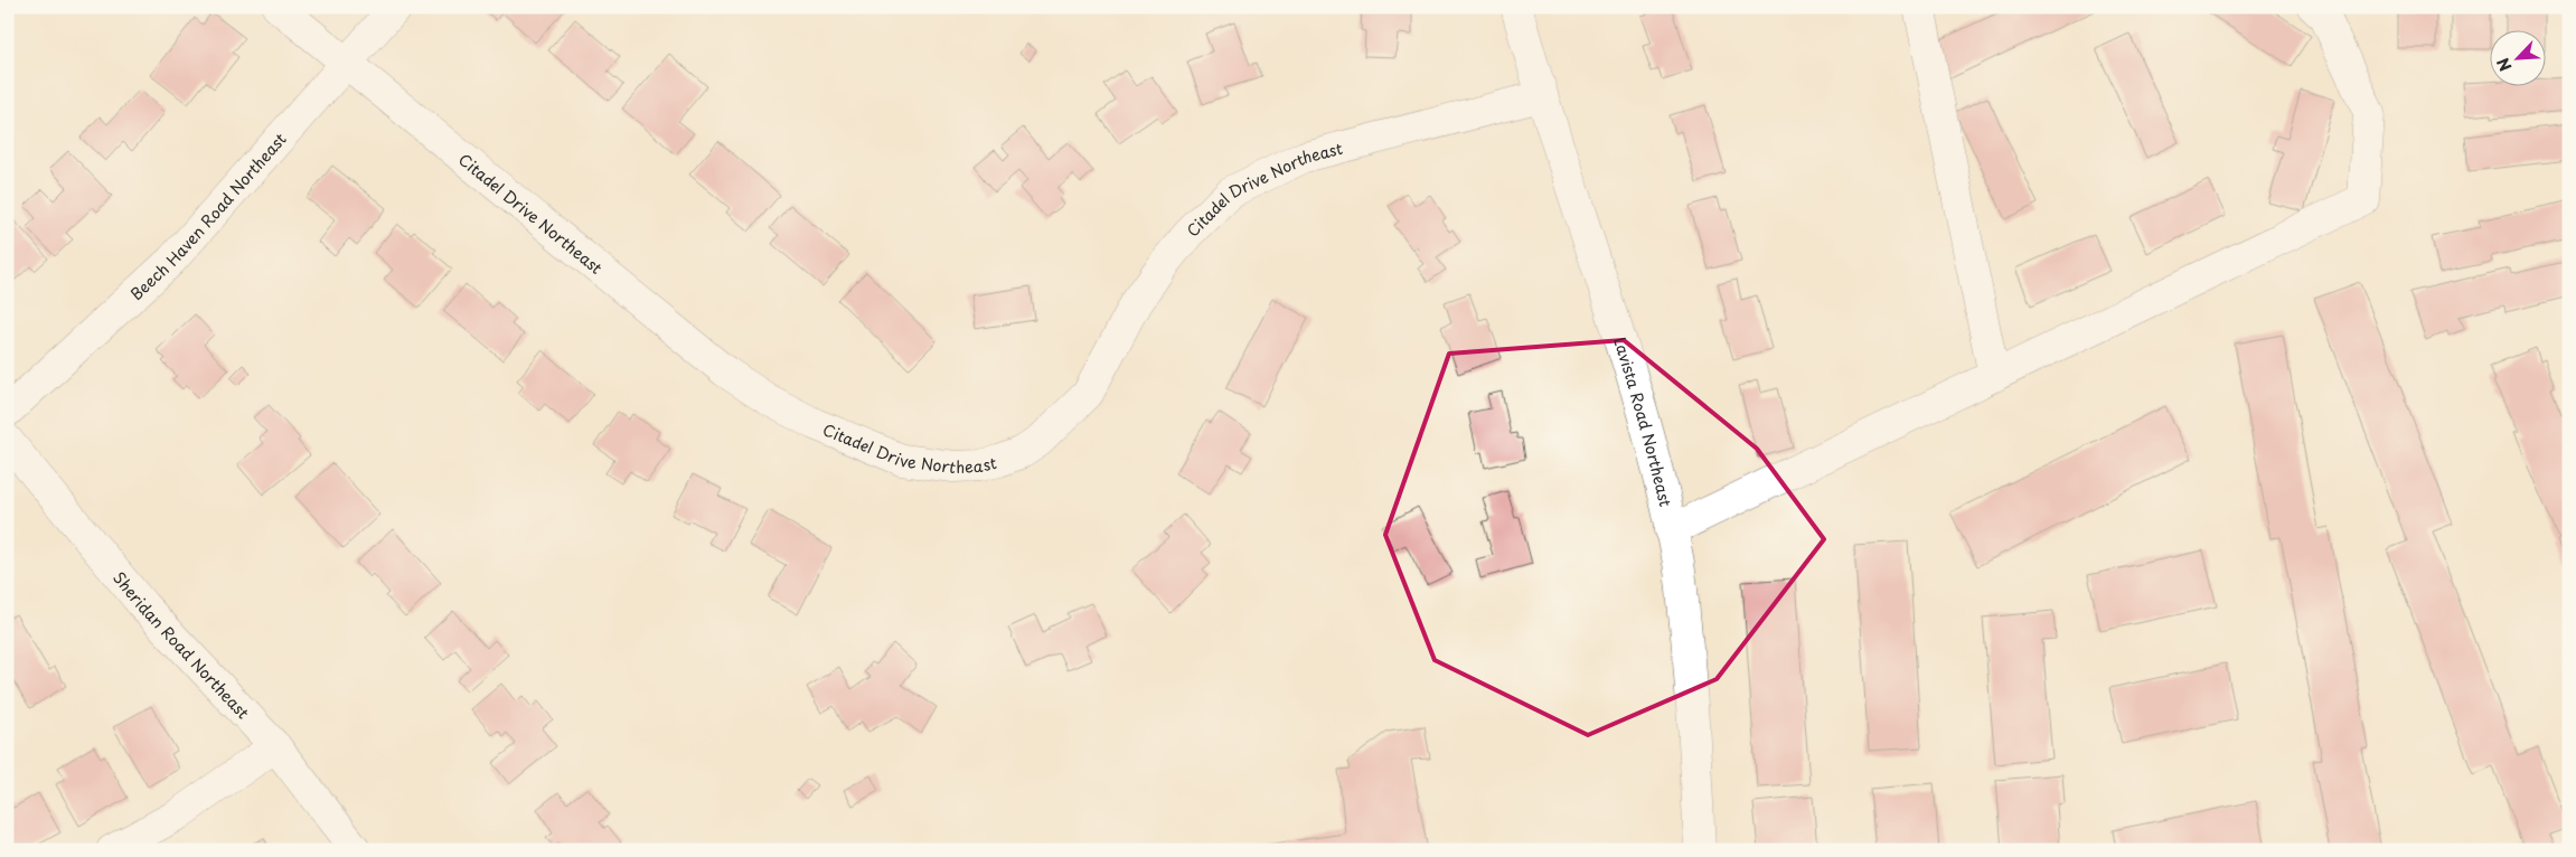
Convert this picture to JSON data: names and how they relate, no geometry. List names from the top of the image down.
{
  "streets": {
    "street": [
      "Citadel Drive Northeast",
      "Beech Haven Road Northeast",
      "Lavista Road Northeast",
      "Sheridan Road Northeast"
    ]
  },
  "crossings": [
    ["Citadel Drive Northeast", "Beech Haven Road Northeast"],
    ["Citadel Drive Northeast", "Lavista Road Northeast"]
  ],
  "north": "bottom left"
}
